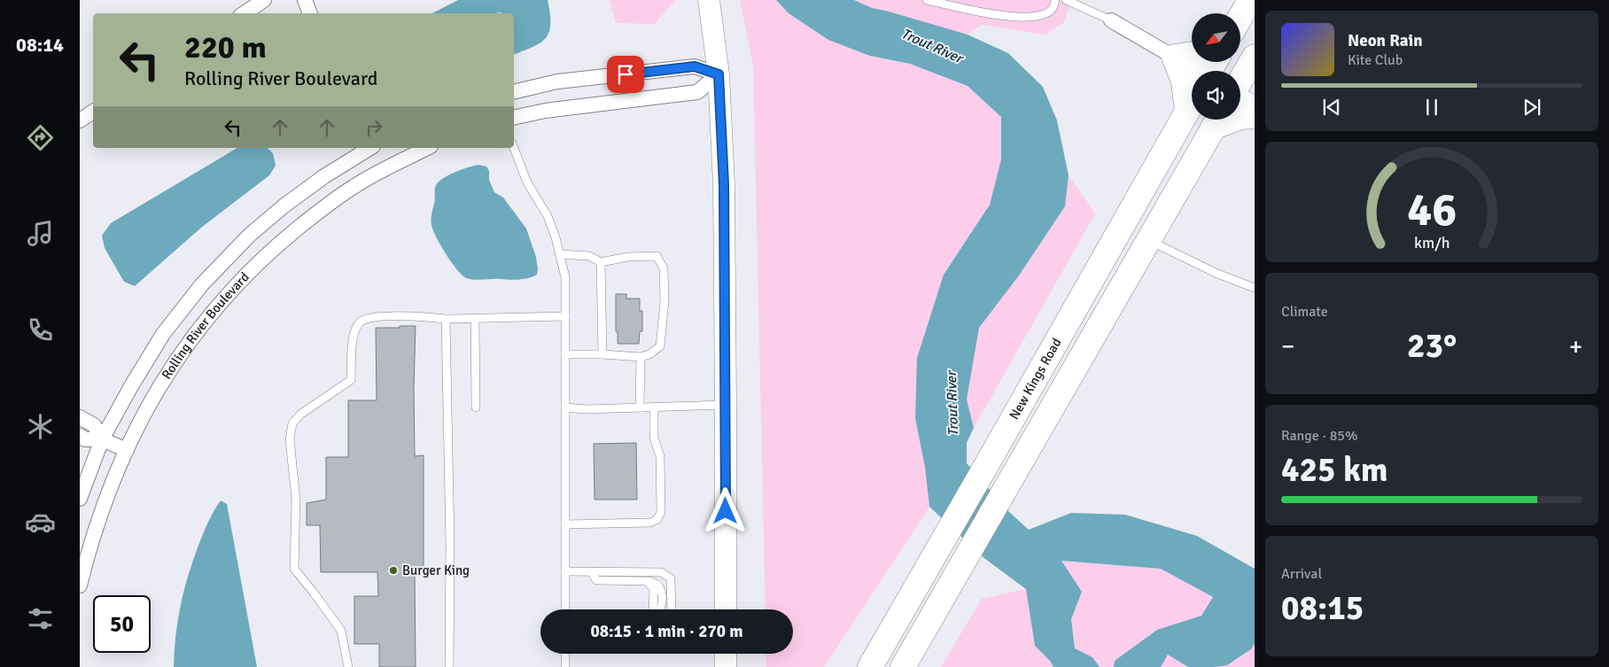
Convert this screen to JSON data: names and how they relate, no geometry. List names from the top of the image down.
{
  "streets": {
    "highway": ["New Kings Road"],
    "street": ["Rolling River Boulevard"]
  },
  "water": ["Trout River"],
  "places": ["Burger King"],
  "north": "bottom left",
  "page": {
    "tabs": "08:14",
    "turn": ["220 m", "Rolling River Boulevard"],
    "song": ["Neon Rain", "Kite Club"],
    "tile": [
      "Climate",
      ["Range · 85%", "425 km"],
      ["Arrival", "08:15"]
    ],
    "heat": ["−", "23°", "+"],
    "limit": "50",
    "trip": "08:15 · 1 min · 270 m",
    "gauge": ["46", "km/h"]
  }
}
